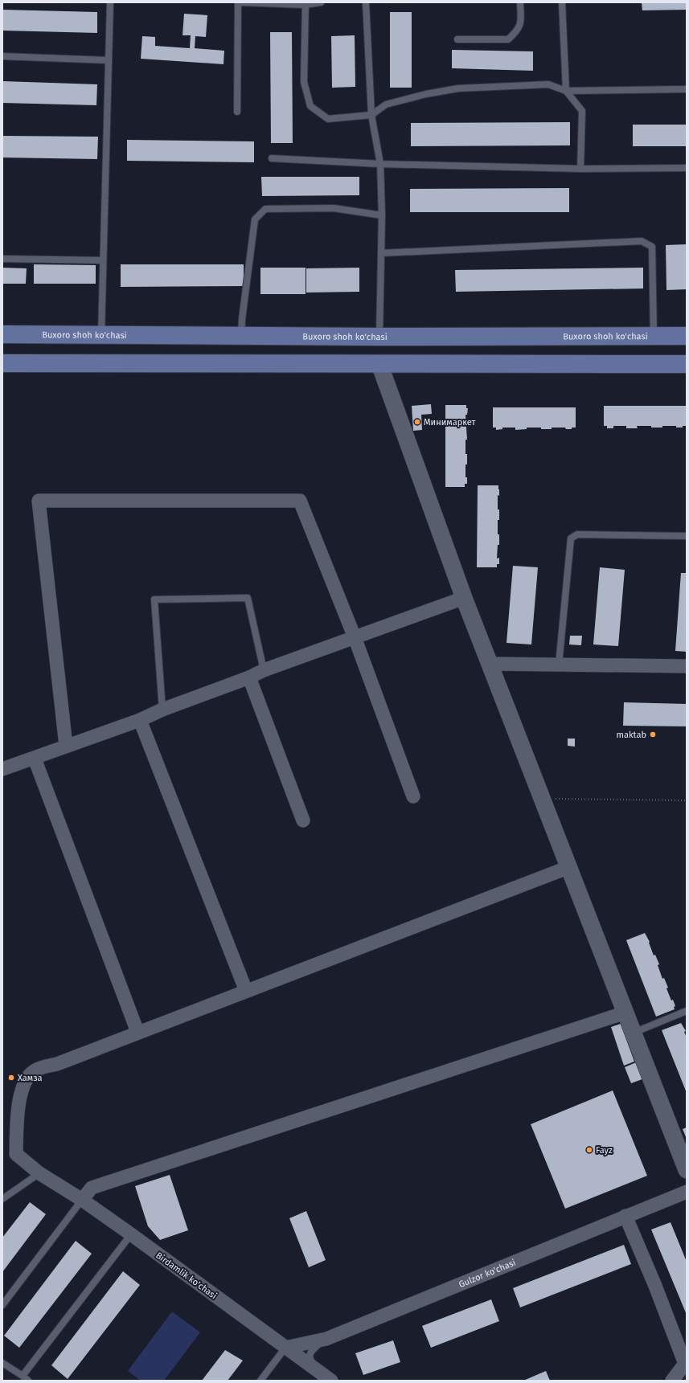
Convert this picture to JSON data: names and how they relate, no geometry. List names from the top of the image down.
{
  "streets": {
    "main road": ["Buxoro shoh ko'chasi"],
    "street": ["Gulzor ko'chasi", "Birdamlik ko'chasi"]
  },
  "crossings": [
    ["Gulzor ko'chasi", "Birdamlik ko'chasi"]
  ],
  "places": [
    "Минимаркет",
    "maktab",
    "Хамза",
    "Fayz"
  ]
}
